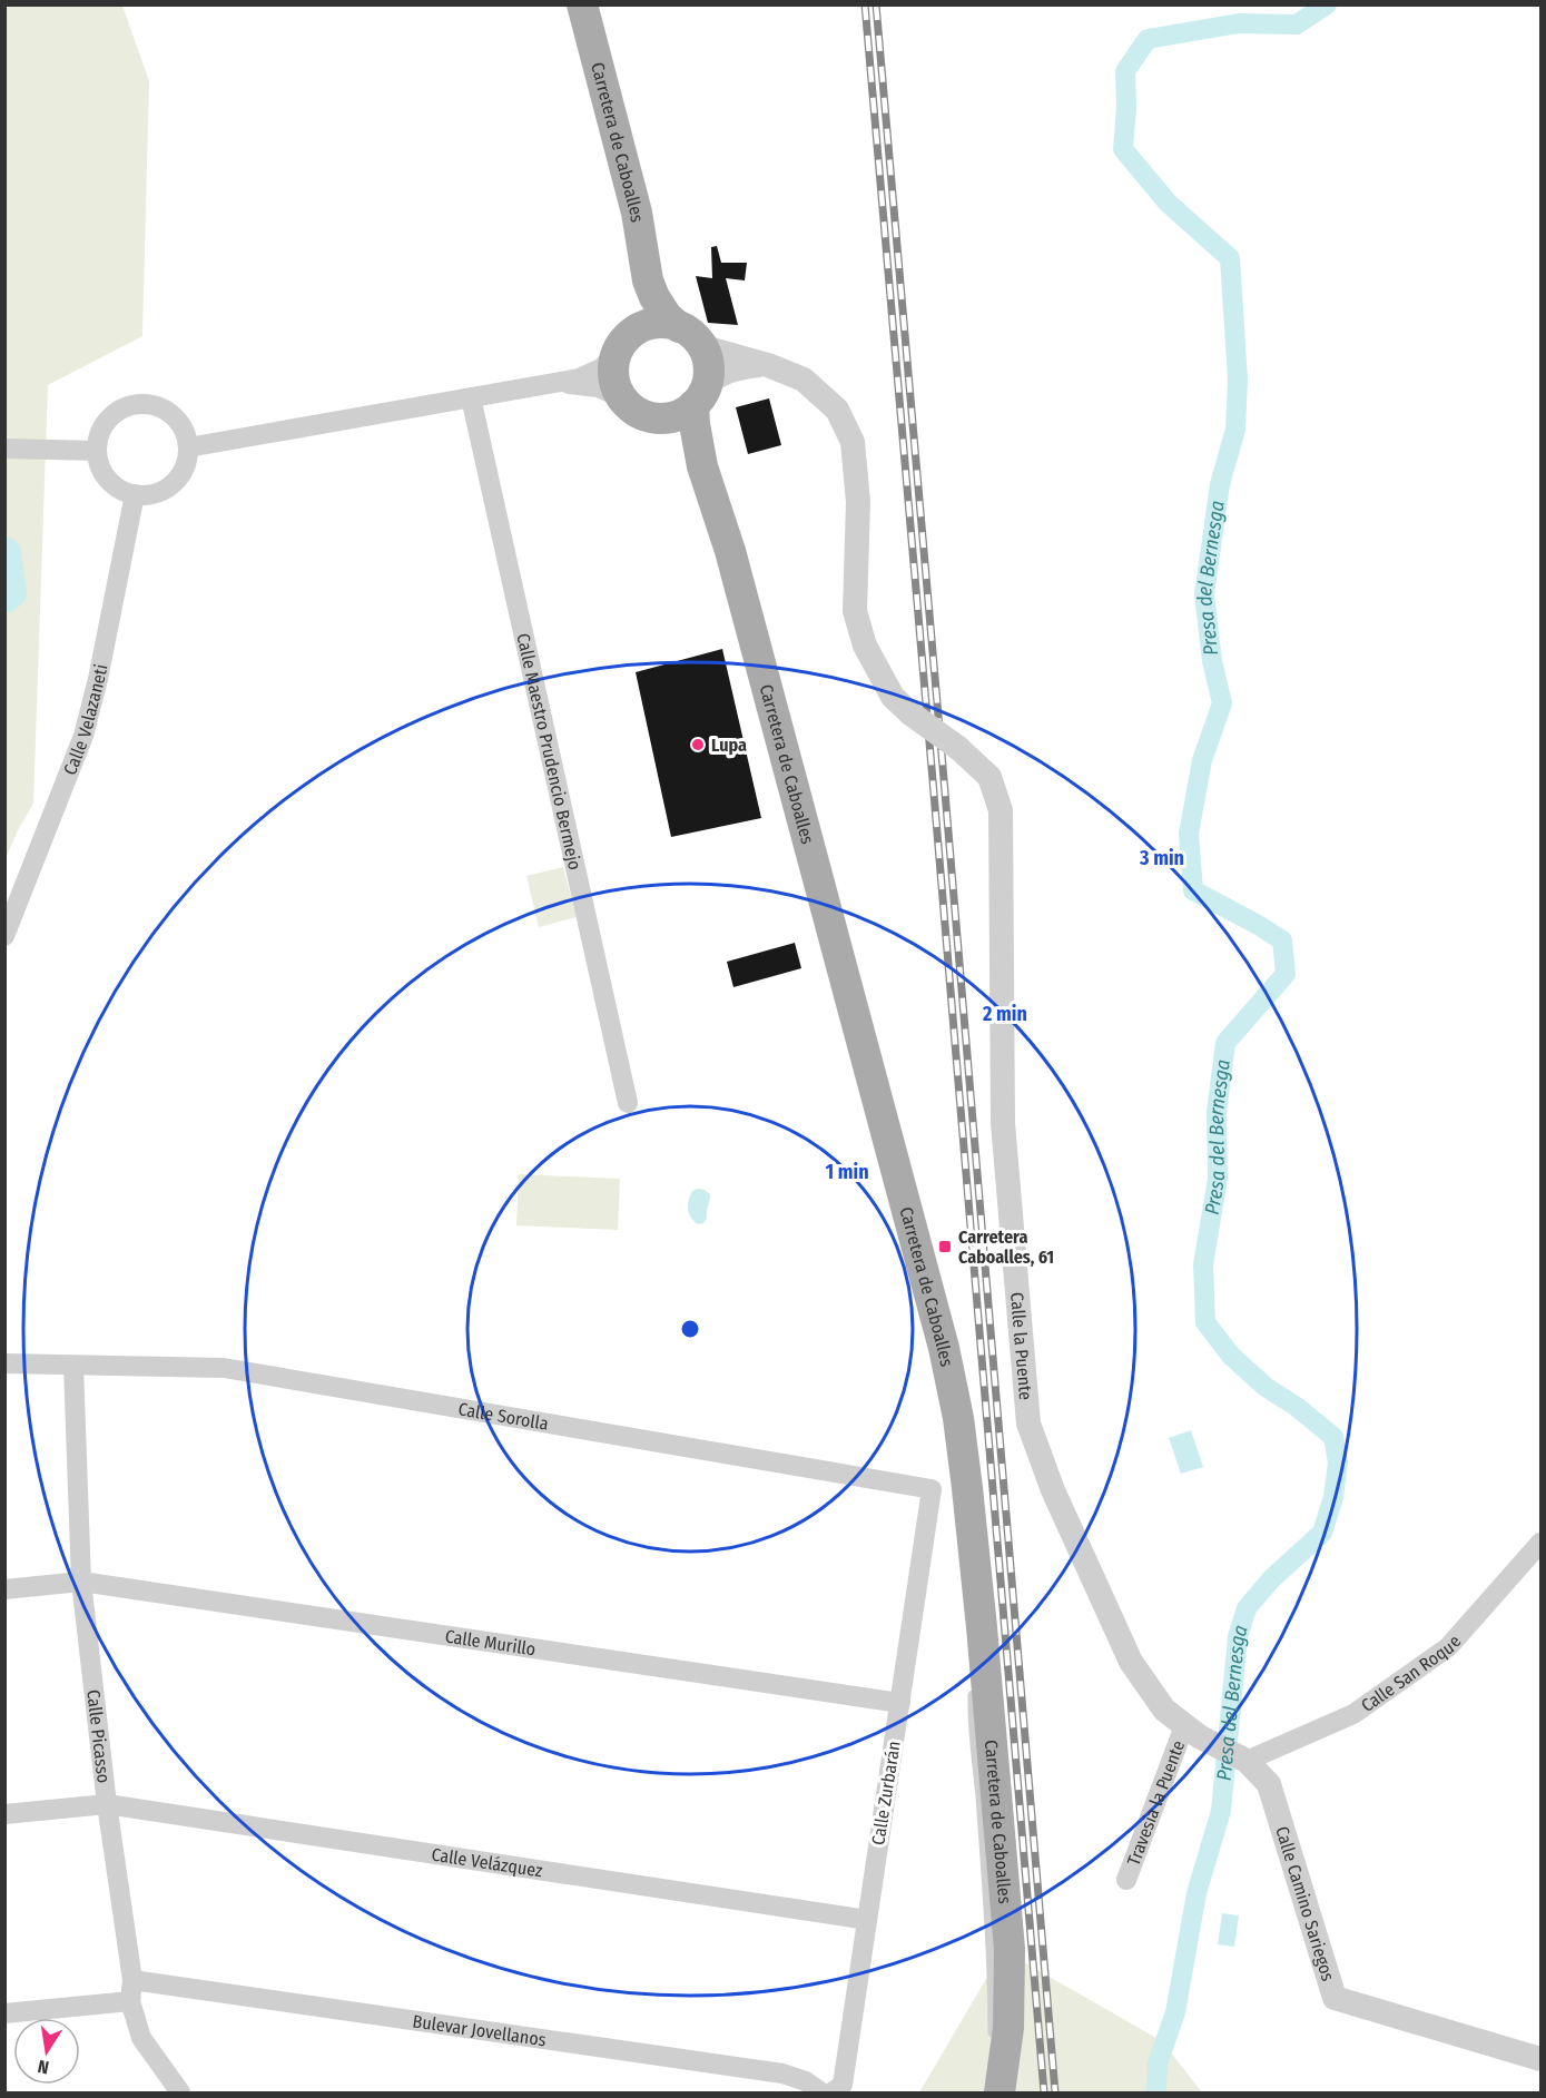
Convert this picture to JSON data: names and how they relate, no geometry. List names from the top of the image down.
{
  "streets": {
    "main road": ["Carretera de Caboalles"],
    "street": [
      "Calle Velazaneti",
      "Calle Maestro Prudencio Bermejo",
      "Calle la Puente",
      "Calle Sorolla",
      "Calle Murillo",
      "Calle San Roque",
      "Calle Picasso",
      "Calle Zurbarán",
      "Travesía la Puente",
      "Calle Velázquez",
      "Calle Camino Sariegos",
      "Bulevar Jovellanos"
    ]
  },
  "crossings": [
    ["Carretera de Caboalles", "Calle la Puente"],
    ["Calle la Puente", "Calle San Roque"],
    ["Calle la Puente", "Travesía la Puente"],
    ["Calle la Puente", "Calle Camino Sariegos"],
    ["Calle Sorolla", "Calle Picasso"],
    ["Calle Sorolla", "Calle Zurbarán"],
    ["Calle Murillo", "Calle Picasso"],
    ["Calle Murillo", "Calle Zurbarán"],
    ["Calle San Roque", "Calle Camino Sariegos"],
    ["Calle Picasso", "Calle Velázquez"],
    ["Calle Picasso", "Bulevar Jovellanos"],
    ["Calle Zurbarán", "Calle Velázquez"]
  ],
  "water": ["Presa del Bernesga"],
  "places": {
    "other": ["Lupa"],
    "transit": ["Carretera Caboalles, 61"]
  },
  "north": "bottom",
  "rings": ["3 min", "2 min", "1 min"]
}
